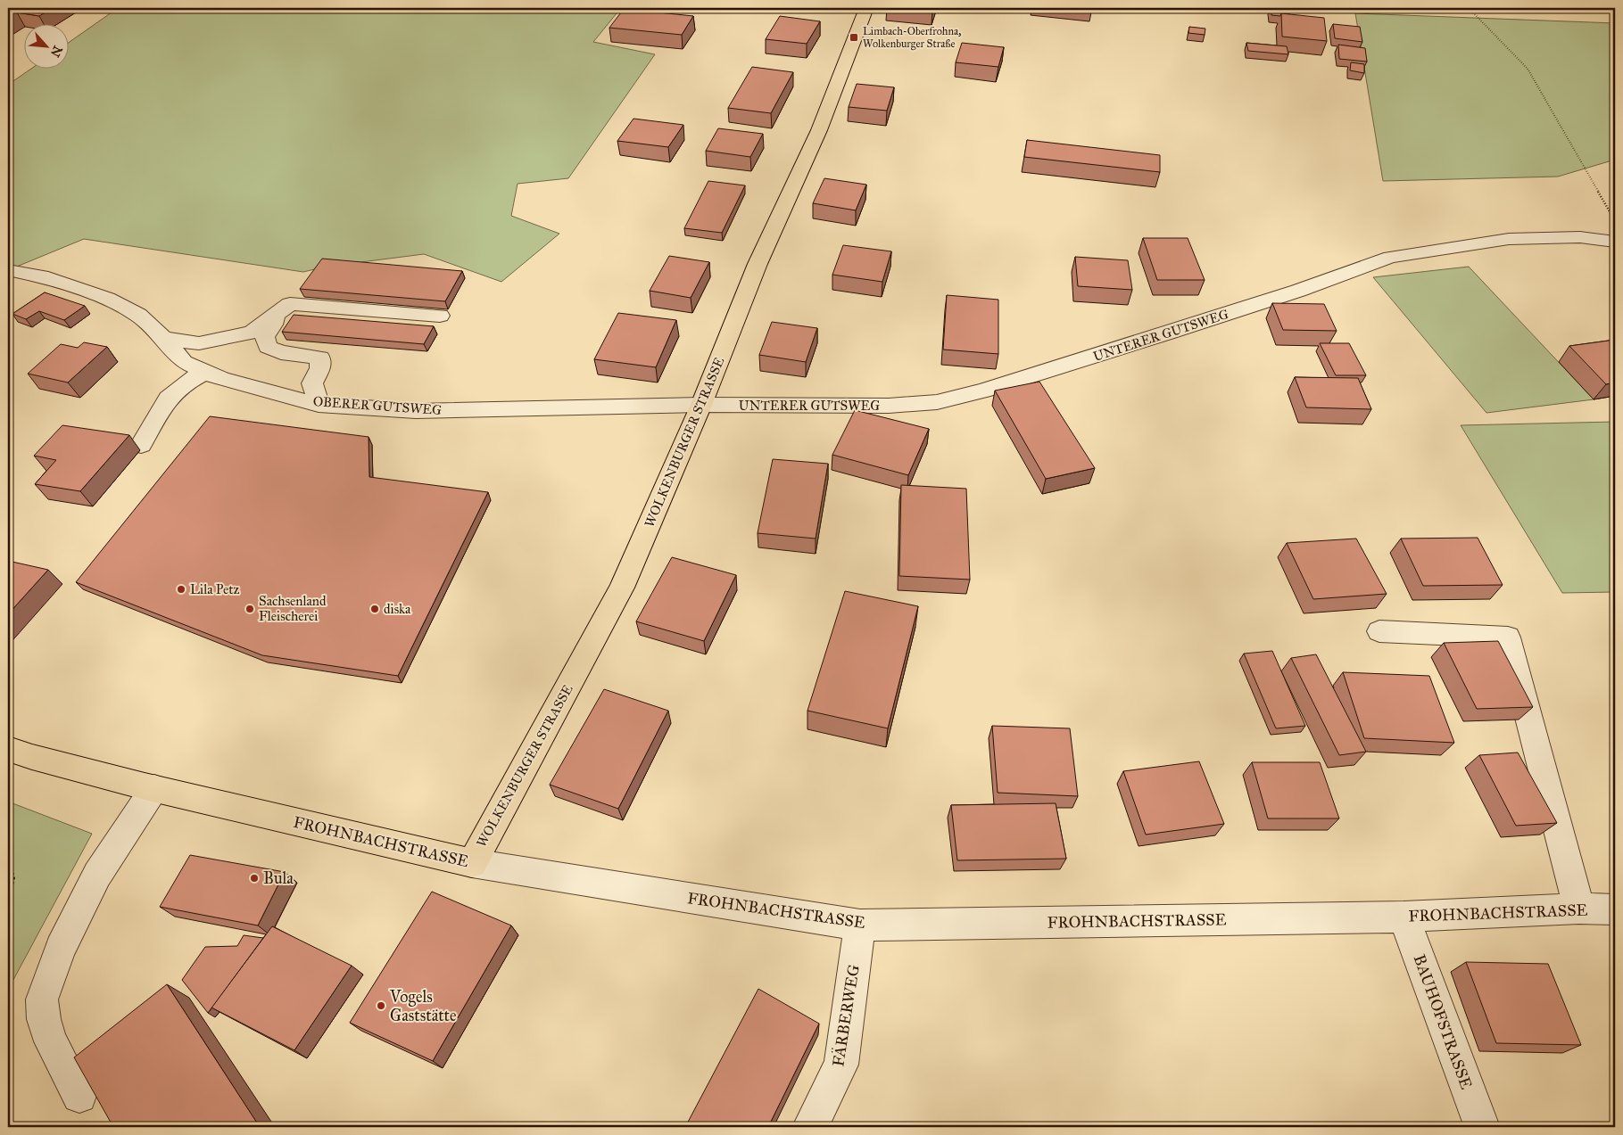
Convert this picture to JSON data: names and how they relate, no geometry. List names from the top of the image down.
{
  "streets": {
    "main road": ["WOLKENBURGER STRASSE", "FROHNBACHSTRASSE"],
    "street": [
      "UNTERER GUTSWEG",
      "OBERER GUTSWEG",
      "FÄRBERWEG",
      "BAUHOFSTRASSE"
    ]
  },
  "crossings": [
    ["UNTERER GUTSWEG", "OBERER GUTSWEG"],
    ["UNTERER GUTSWEG", "WOLKENBURGER STRASSE"],
    ["OBERER GUTSWEG", "WOLKENBURGER STRASSE"],
    ["WOLKENBURGER STRASSE", "FROHNBACHSTRASSE"],
    ["FROHNBACHSTRASSE", "FÄRBERWEG"],
    ["FROHNBACHSTRASSE", "BAUHOFSTRASSE"]
  ],
  "places": {
    "transit": ["Limbach-Oberfrohna, Wolkenburger Straße"],
    "other": [
      "Lila Petz",
      "Sachsenland Fleischerei",
      "diska",
      "Bula",
      "Vogels Gaststätte"
    ]
  },
  "north": "bottom right"
}
